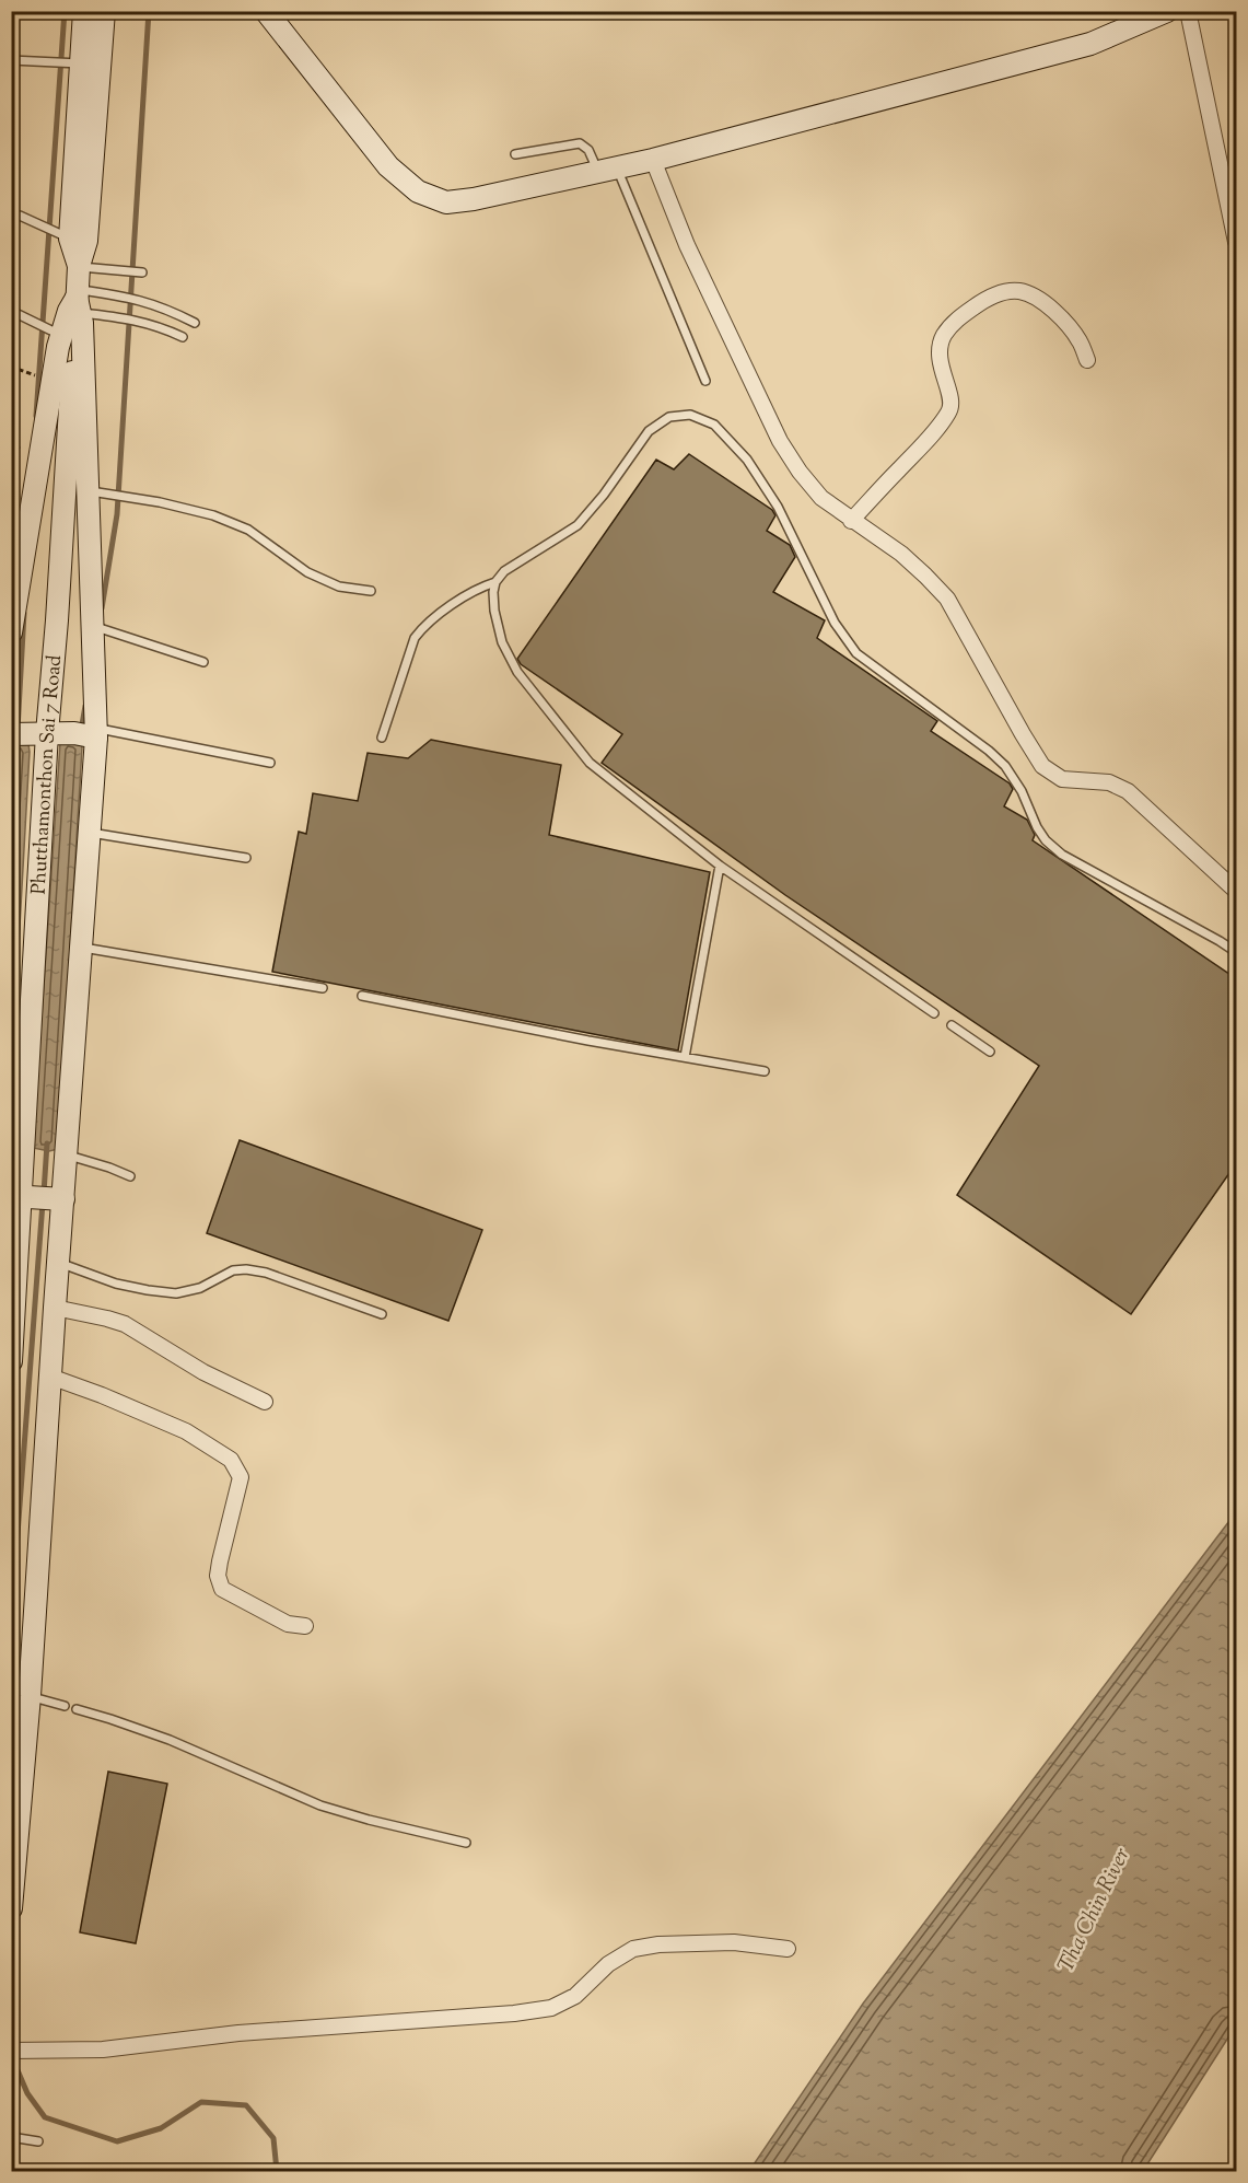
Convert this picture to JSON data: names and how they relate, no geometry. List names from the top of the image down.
{
  "streets": {
    "main road": ["Phutthamonthon Sai 7 Road"]
  },
  "water": ["Tha Chin River"]
}
